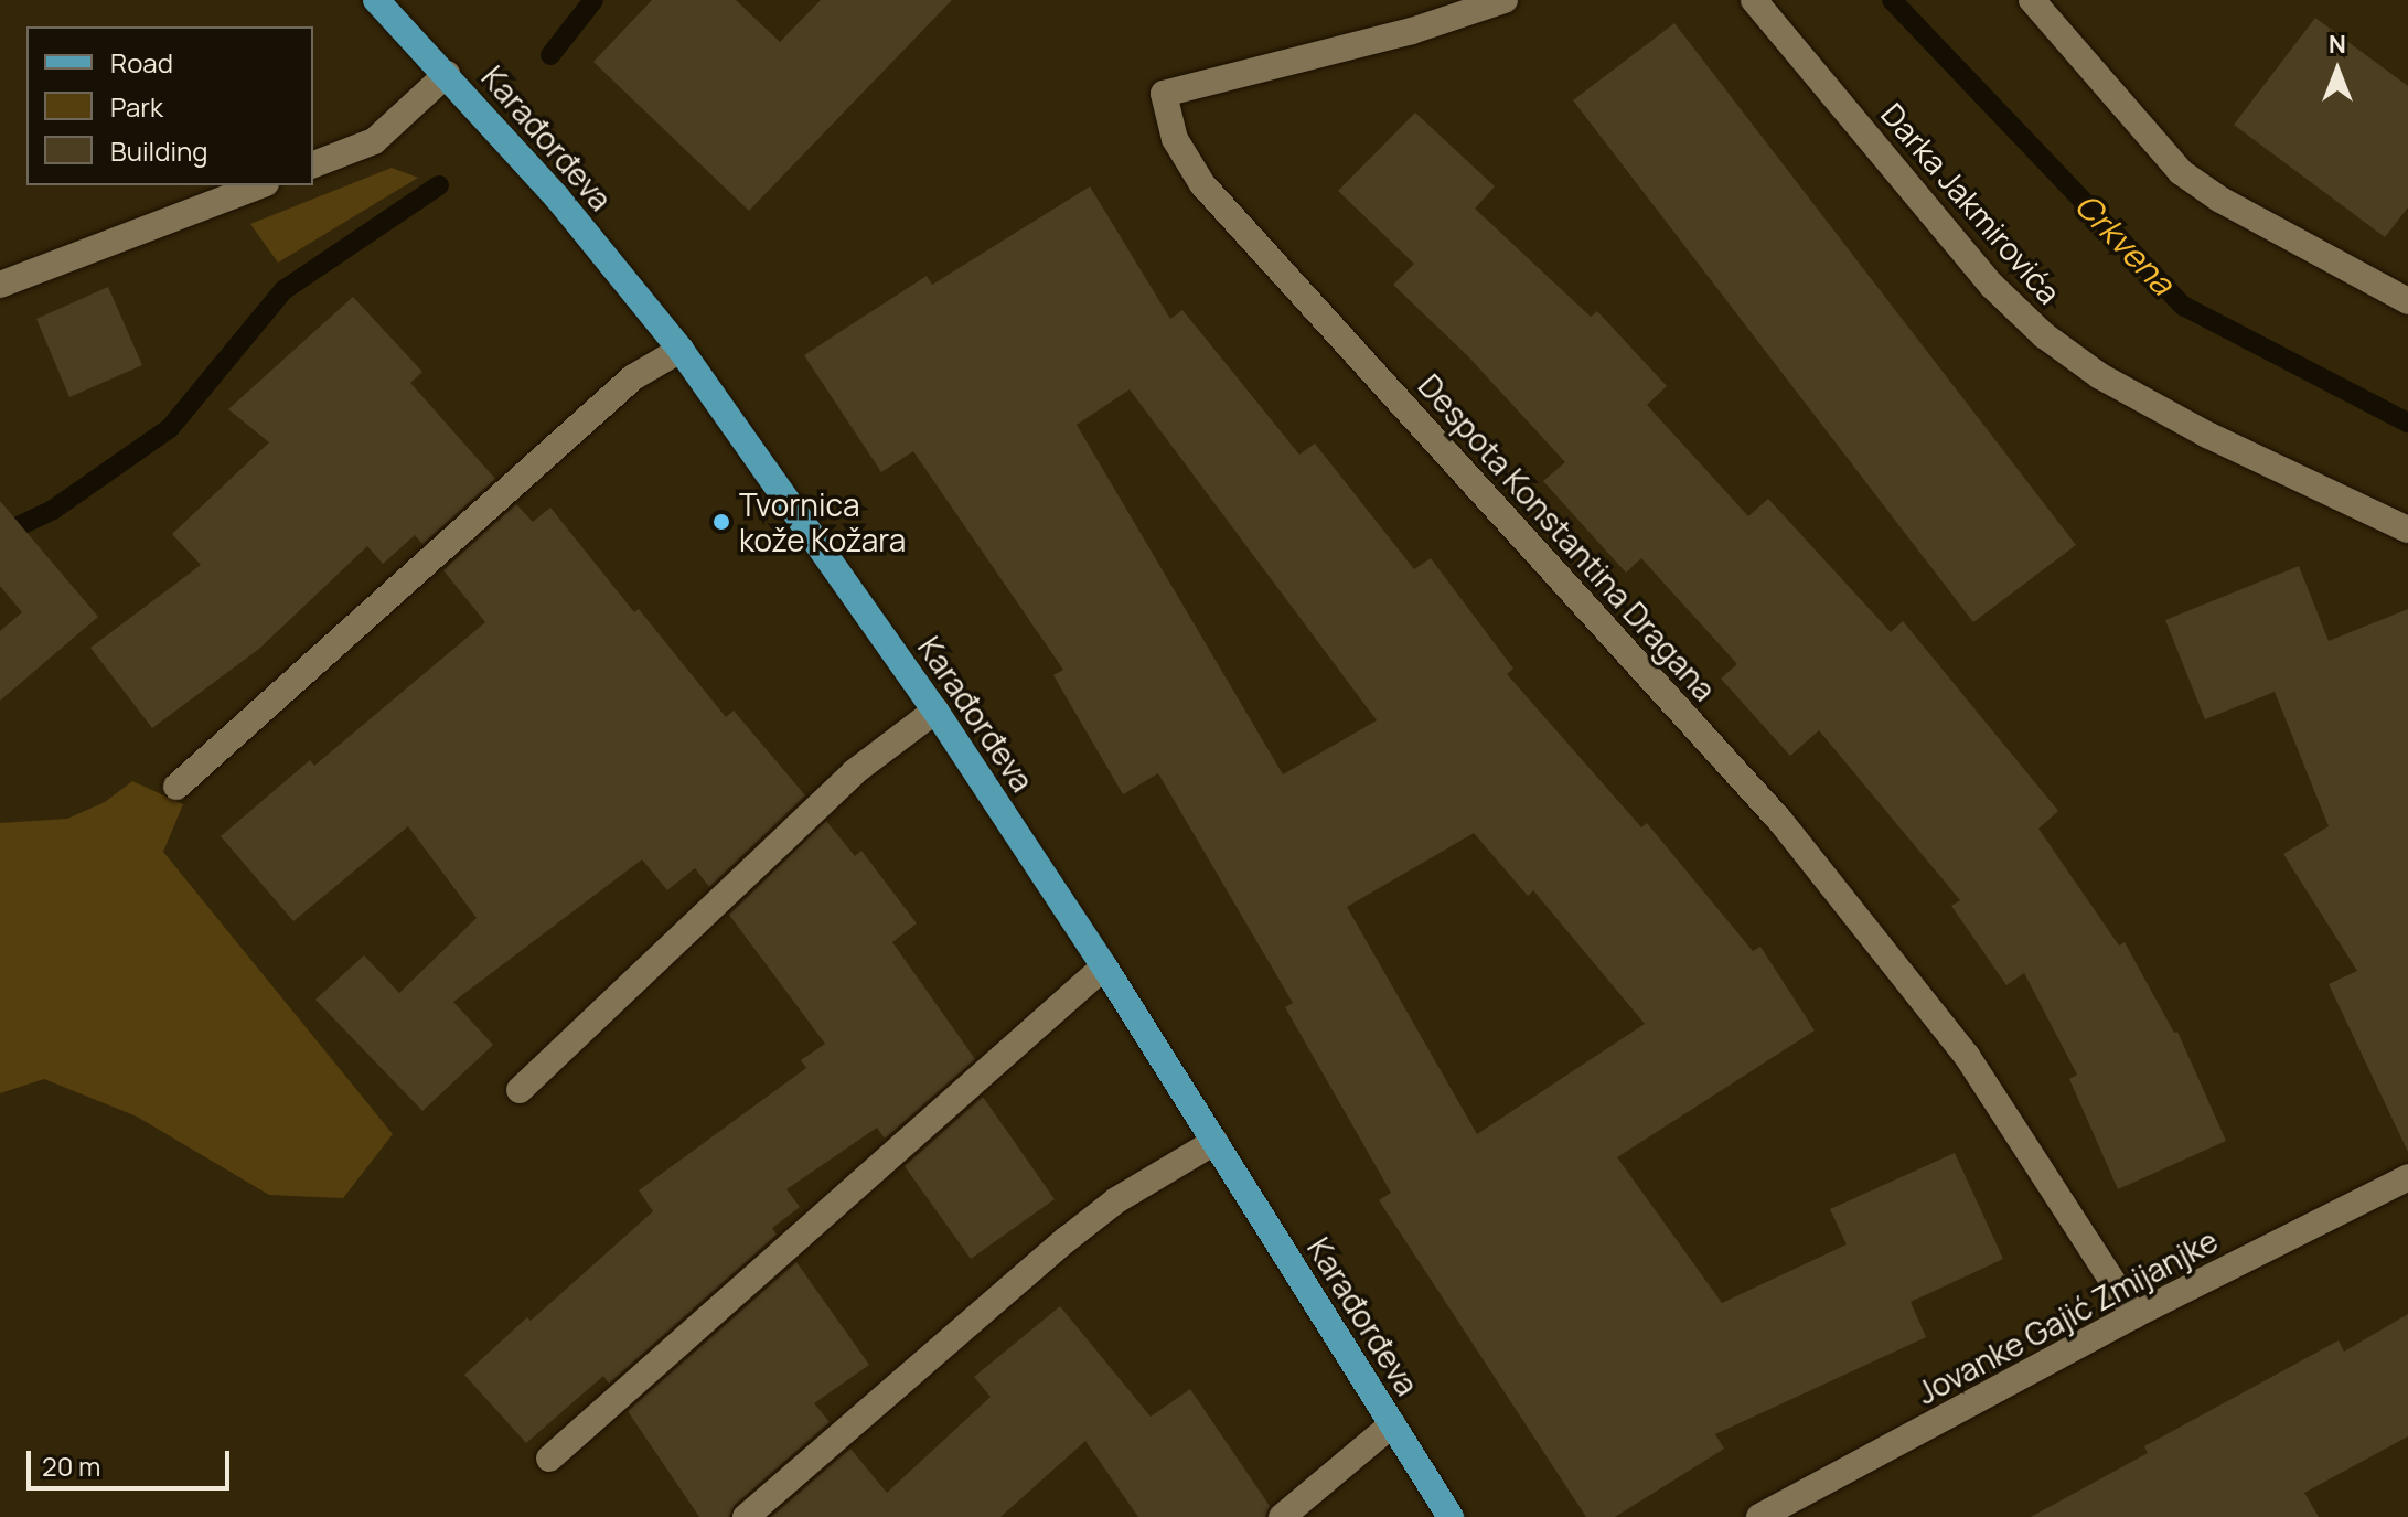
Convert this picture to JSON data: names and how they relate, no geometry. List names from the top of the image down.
{
  "streets": {
    "main road": ["Karađorđeva"],
    "street": ["Darka Jakmirovića", "Despota Konstantina Dragana", "Jovanke Gajić Zmijanjke"]
  },
  "crossings": [
    ["Despota Konstantina Dragana", "Jovanke Gajić Zmijanjke"]
  ],
  "water": ["Crkvena"],
  "places": ["Tvornica kože Kožara"],
  "legend": ["Road", "Park", "Building"],
  "scale_bar": "20 m",
  "north": "top"
}
